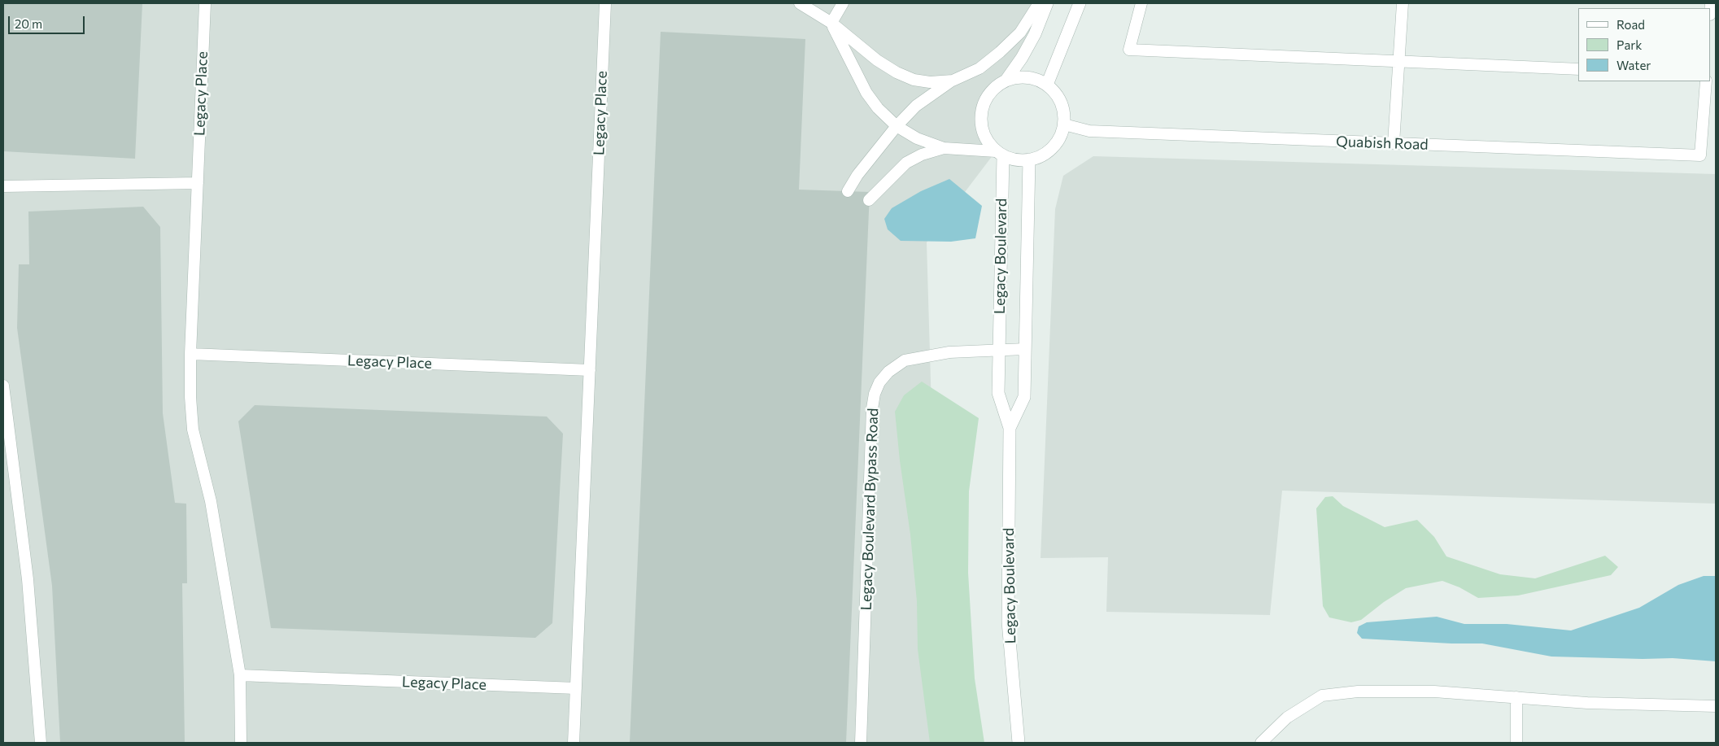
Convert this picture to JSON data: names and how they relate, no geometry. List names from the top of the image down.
{
  "streets": {
    "street": ["Legacy Boulevard"],
    "lane": ["Legacy Place", "Quabish Road", "Legacy Boulevard Bypass Road"]
  },
  "crossings": [
    ["Quabish Road", "Legacy Boulevard"],
    ["Legacy Boulevard", "Legacy Boulevard Bypass Road"]
  ],
  "legend": ["Road", "Park", "Water"],
  "scale_bar": "20 m"
}
